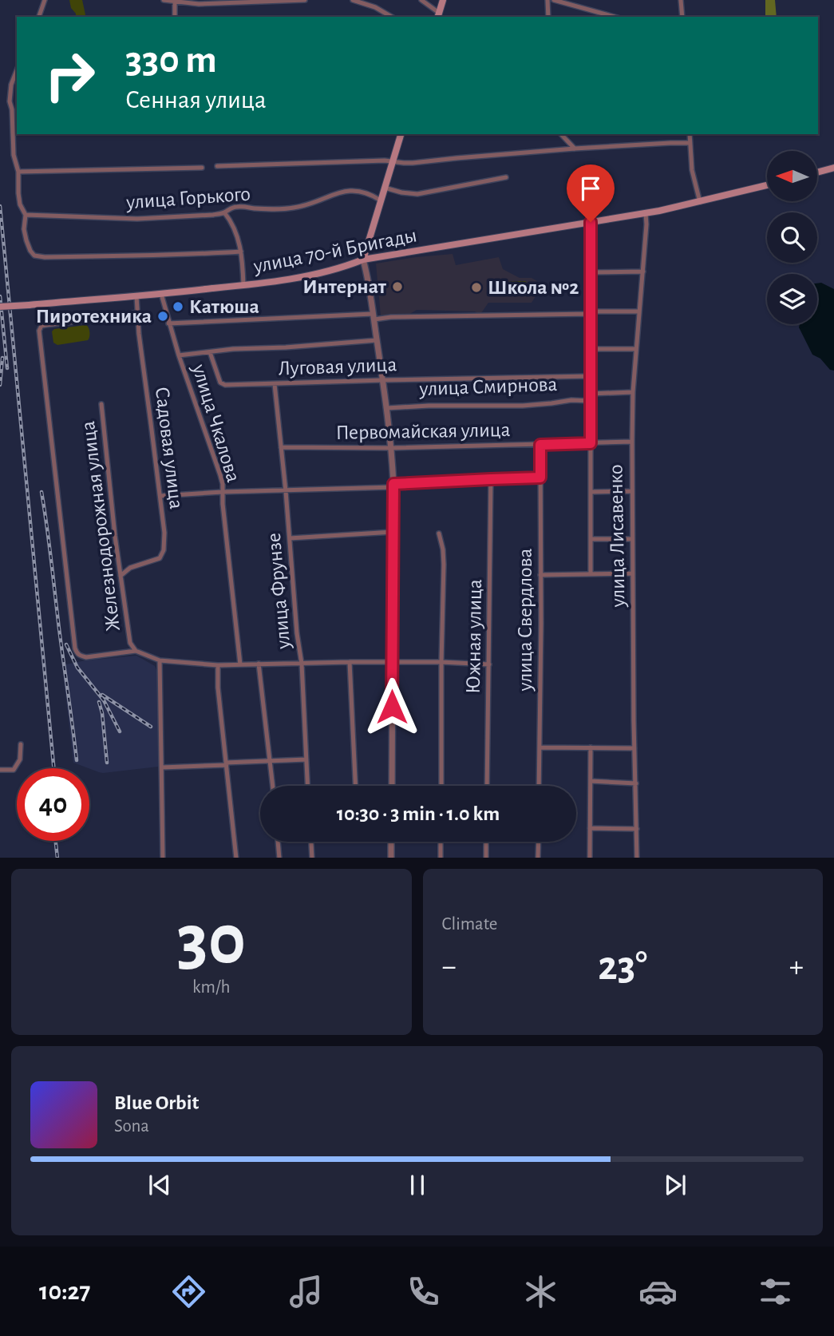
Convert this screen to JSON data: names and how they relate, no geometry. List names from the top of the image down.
{
  "streets": {
    "main road": ["улица 70-й Бригады"],
    "street": [
      "улица Горького",
      "Луговая улица",
      "улица Смирнова",
      "улица Чкалова",
      "Первомайская улица",
      "Садовая улица",
      "Железнодорожная улица",
      "улица Лисавенко",
      "улица Фрунзе",
      "улица Свердлова",
      "Южная улица"
    ]
  },
  "crossings": [
    ["улица 70-й Бригады", "улица Чкалова"],
    ["улица 70-й Бригады", "Садовая улица"],
    ["улица 70-й Бригады", "улица Лисавенко"],
    ["Луговая улица", "улица Фрунзе"],
    ["улица Чкалова", "Железнодорожная улица"],
    ["Первомайская улица", "улица Лисавенко"],
    ["Первомайская улица", "улица Фрунзе"],
    ["Первомайская улица", "улица Свердлова"],
    ["Садовая улица", "Железнодорожная улица"],
    ["Железнодорожная улица", "улица Фрунзе"],
    ["Железнодорожная улица", "Южная улица"]
  ],
  "places": [
    "Интернат",
    "Школа №2",
    "Катюша",
    "Пиротехника"
  ],
  "north": "left",
  "page": {
    "turn": ["330 m", "Сенная улица"],
    "limit": "40",
    "trip": "10:30 · 3 min · 1.0 km",
    "tile": [
      ["30", "km/h"],
      "Climate"
    ],
    "heat": ["−", "23°", "+"],
    "song": ["Blue Orbit", "Sona"],
    "tabs": "10:27"
  }
}
